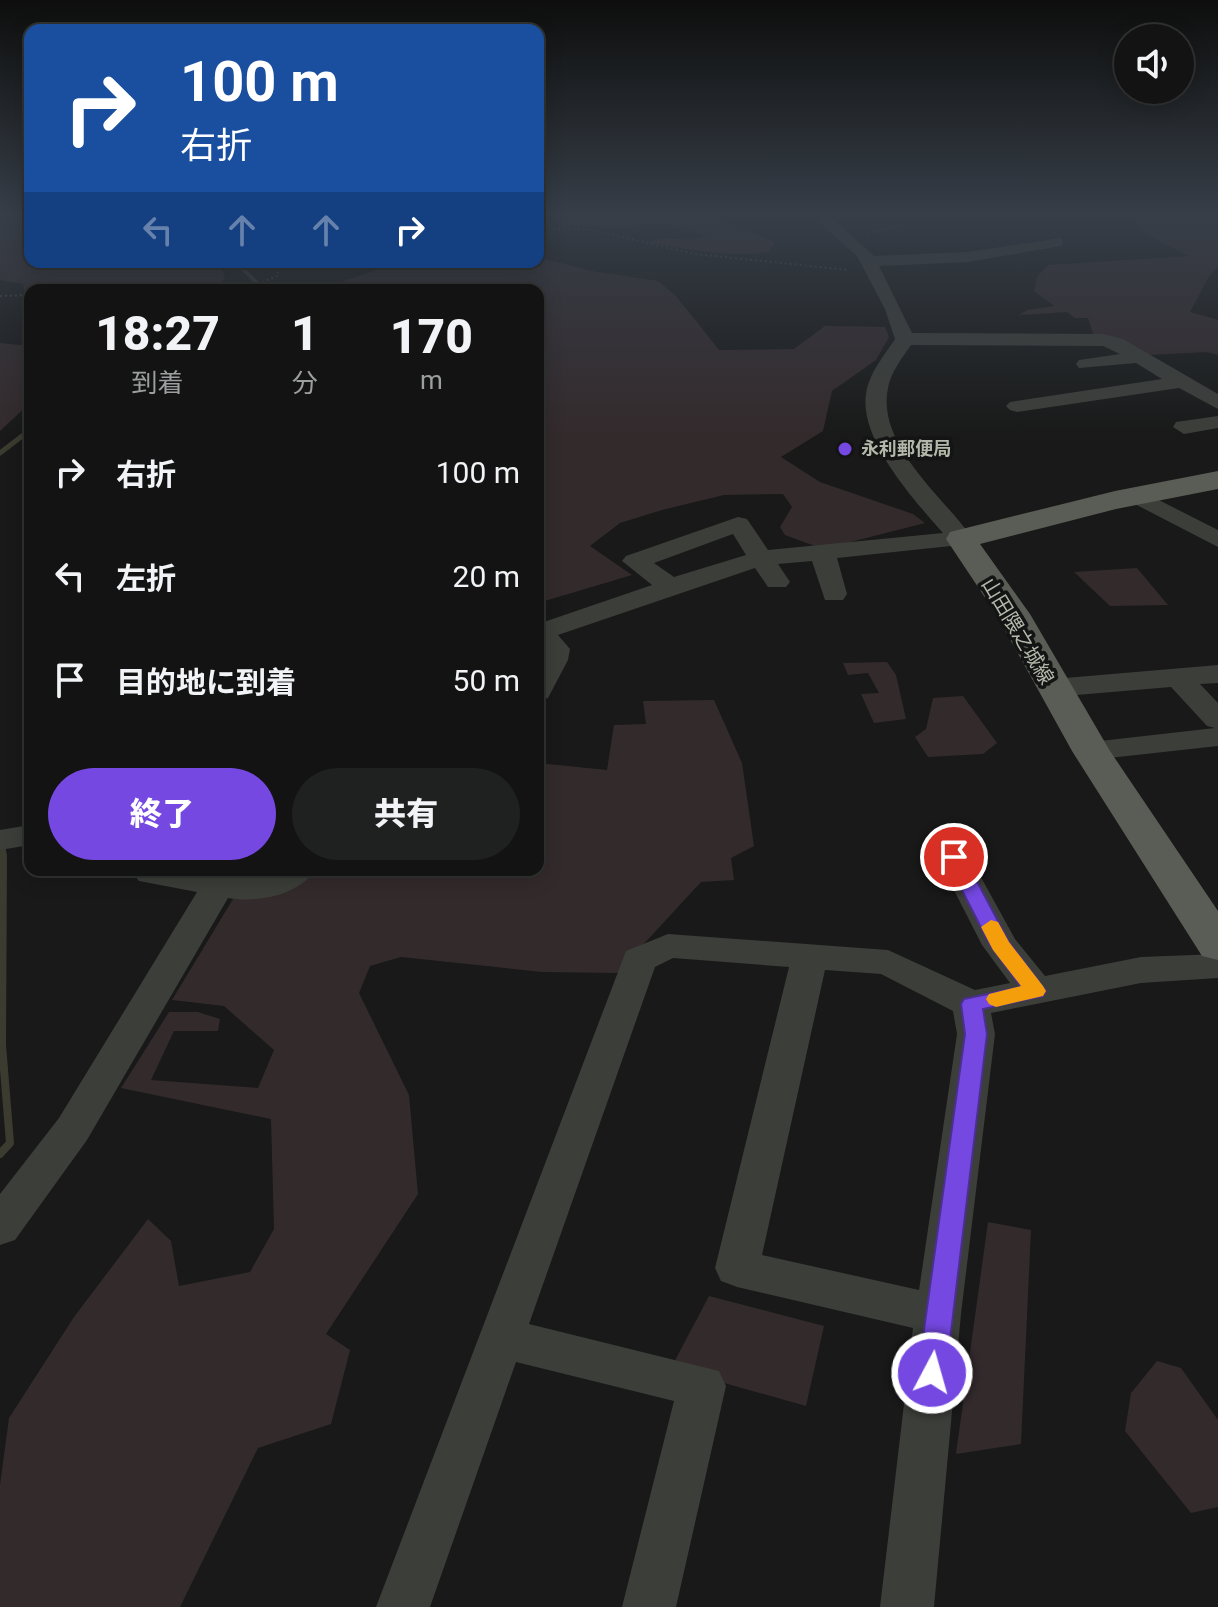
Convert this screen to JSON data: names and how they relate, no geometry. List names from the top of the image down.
{
  "streets": {
    "main road": ["山田隈之城線"]
  },
  "places": ["永利郵便局"],
  "page": {
    "turn": ["100 m", "右折"],
    "eta": [
      "18:27",
      "到着",
      "1",
      "分",
      "170",
      "m"
    ],
    "list": [
      {
        "name": "右折",
        "value": "100 m"
      },
      {
        "name": "左折",
        "value": "20 m"
      },
      {
        "name": "目的地に到着",
        "value": "50 m"
      }
    ],
    "buttons": ["終了", "共有"]
  }
}
